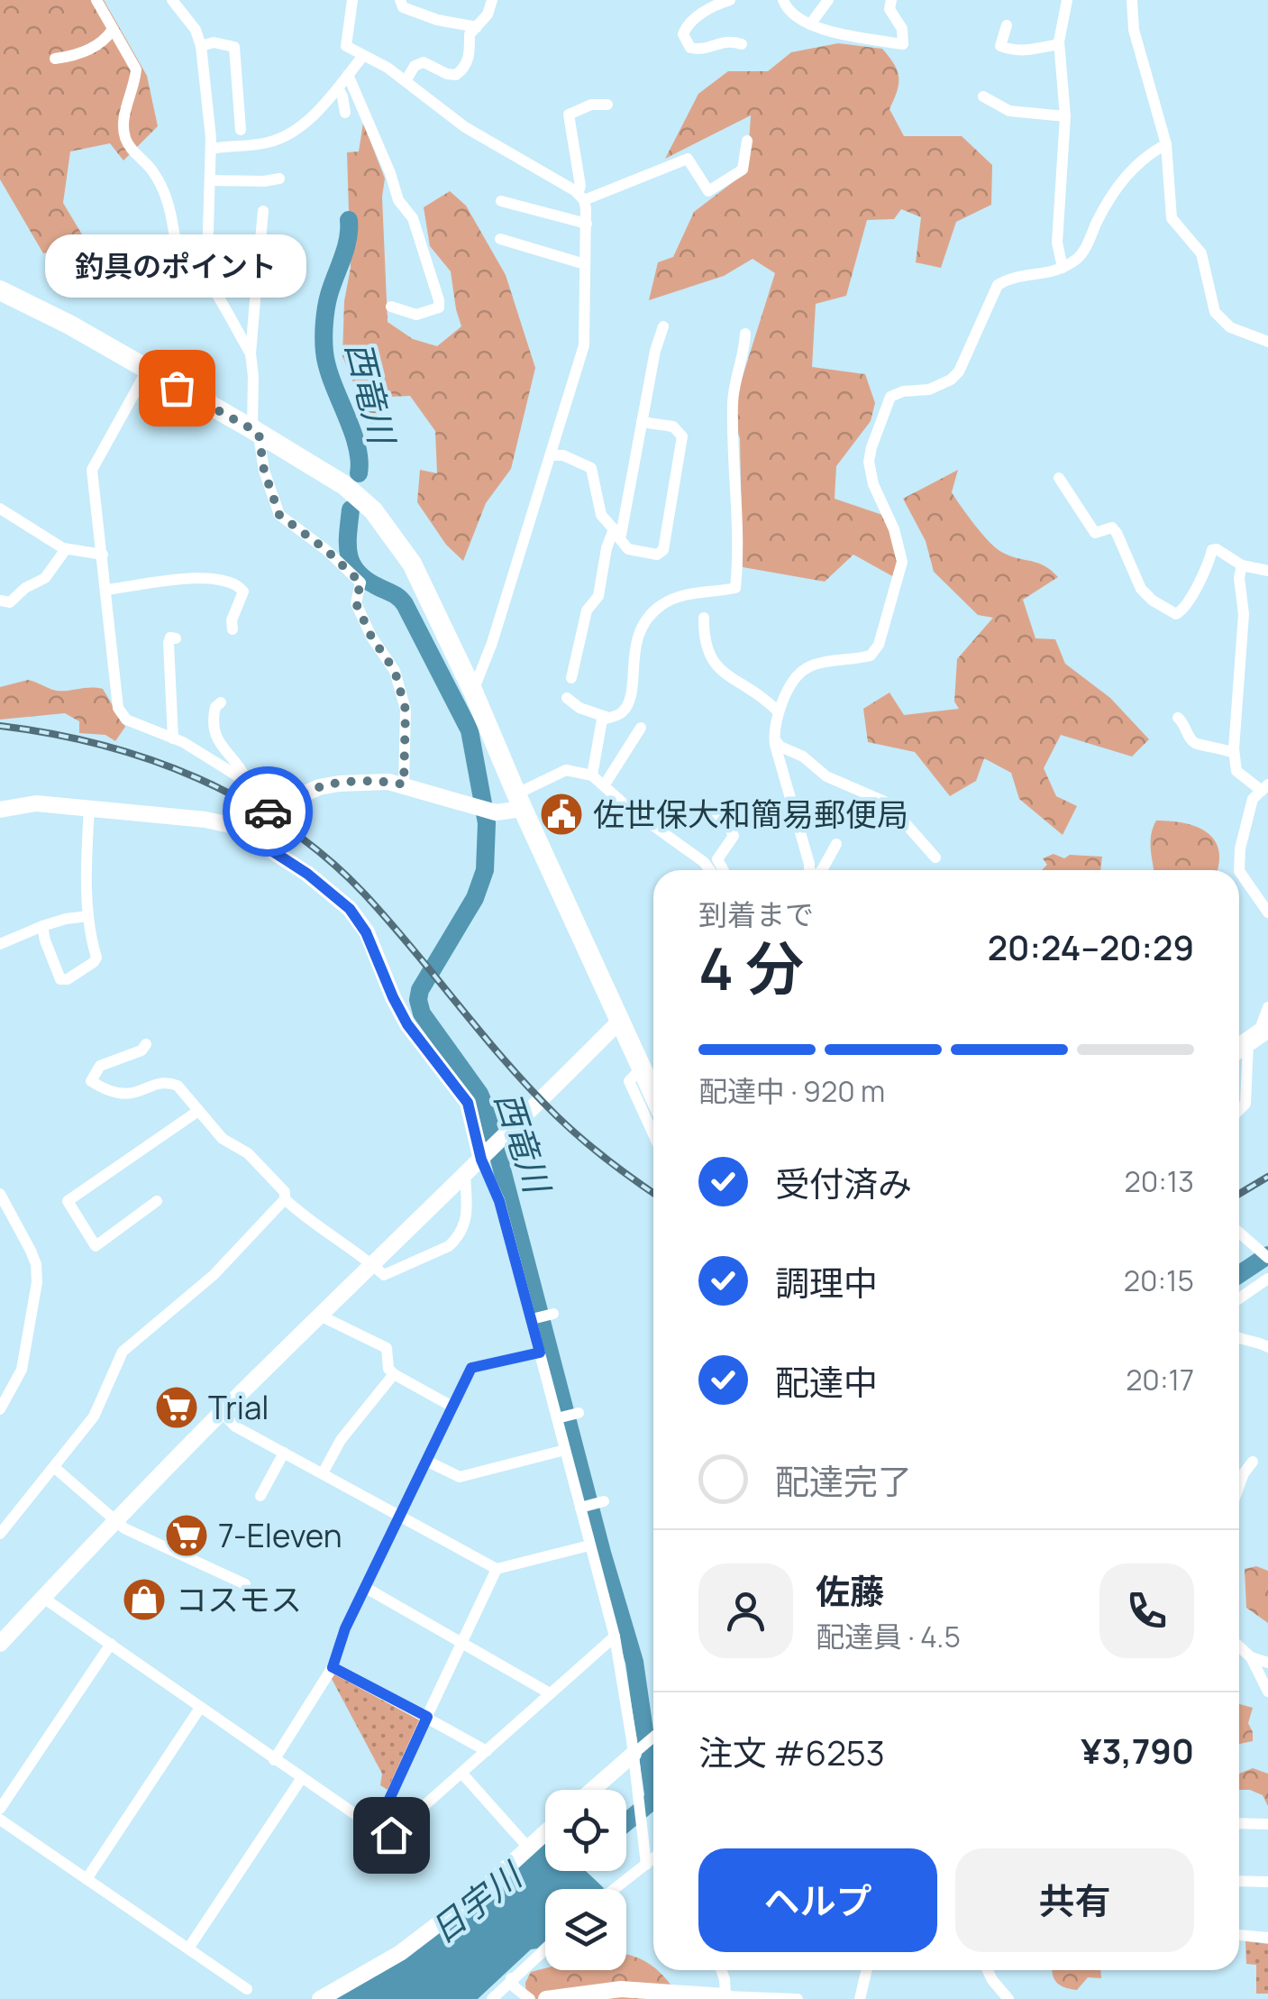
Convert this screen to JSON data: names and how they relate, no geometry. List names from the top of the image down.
{
  "water": ["西竜川", "日宇川"],
  "places": {
    "other": ["釣具のポイント"],
    "public building": ["佐世保大和簡易郵便局"],
    "supermarket": ["Trial", "7-Eleven"],
    "shop": ["コスモス"]
  },
  "page": {
    "bubble": "釣具のポイント",
    "heading": ["4 分", "到着まで", "20:24–20:29"],
    "panel": [
      "佐藤",
      "配達員 · 4.5",
      "注文 #6253",
      "¥3,790"
    ],
    "bar": "配達中 · 920 m",
    "list": [
      ["受付済み", "20:13"],
      ["調理中", "20:15"],
      ["配達中", "20:17"],
      "配達完了"
    ],
    "buttons": ["ヘルプ", "共有"]
  }
}
